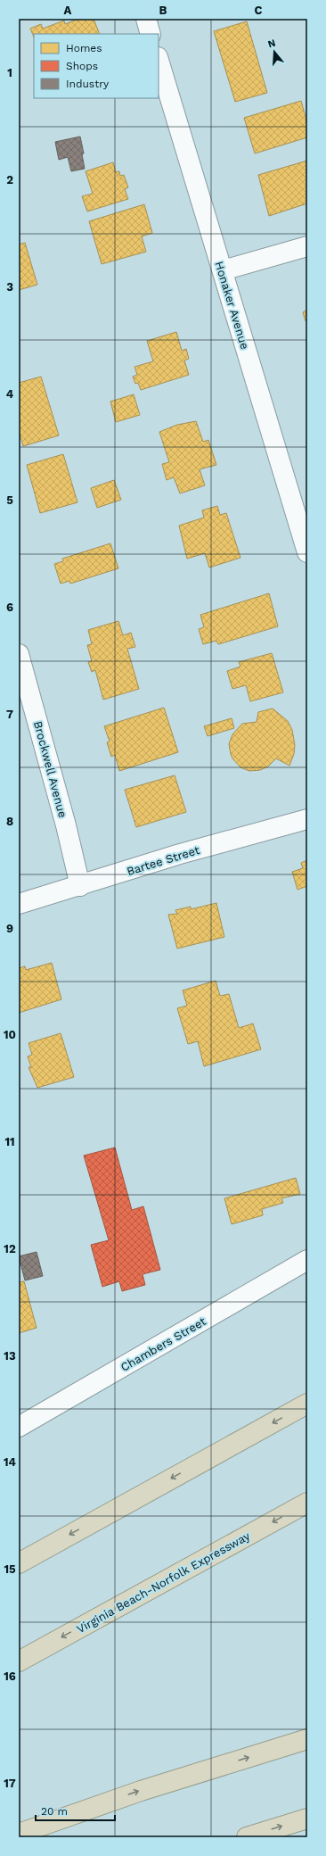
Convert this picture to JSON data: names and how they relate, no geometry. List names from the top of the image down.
{
  "streets": {
    "highway": ["Virginia Beach-Norfolk Expressway"],
    "street": [
      "Honaker Avenue",
      "Brockwell Avenue",
      "Bartee Street",
      "Chambers Street"
    ]
  },
  "crossings": [
    ["Brockwell Avenue", "Bartee Street"]
  ],
  "legend": ["Homes", "Shops", "Industry"],
  "scale_bar": "20 m",
  "north": "top",
  "grid": {
    "columns": ["A", "B", "C"],
    "rows": [
      "1",
      "2",
      "3",
      "4",
      "5",
      "6",
      "7",
      "8",
      "9",
      "10",
      "11",
      "12",
      "13",
      "14",
      "15",
      "16",
      "17"
    ]
  }
}
